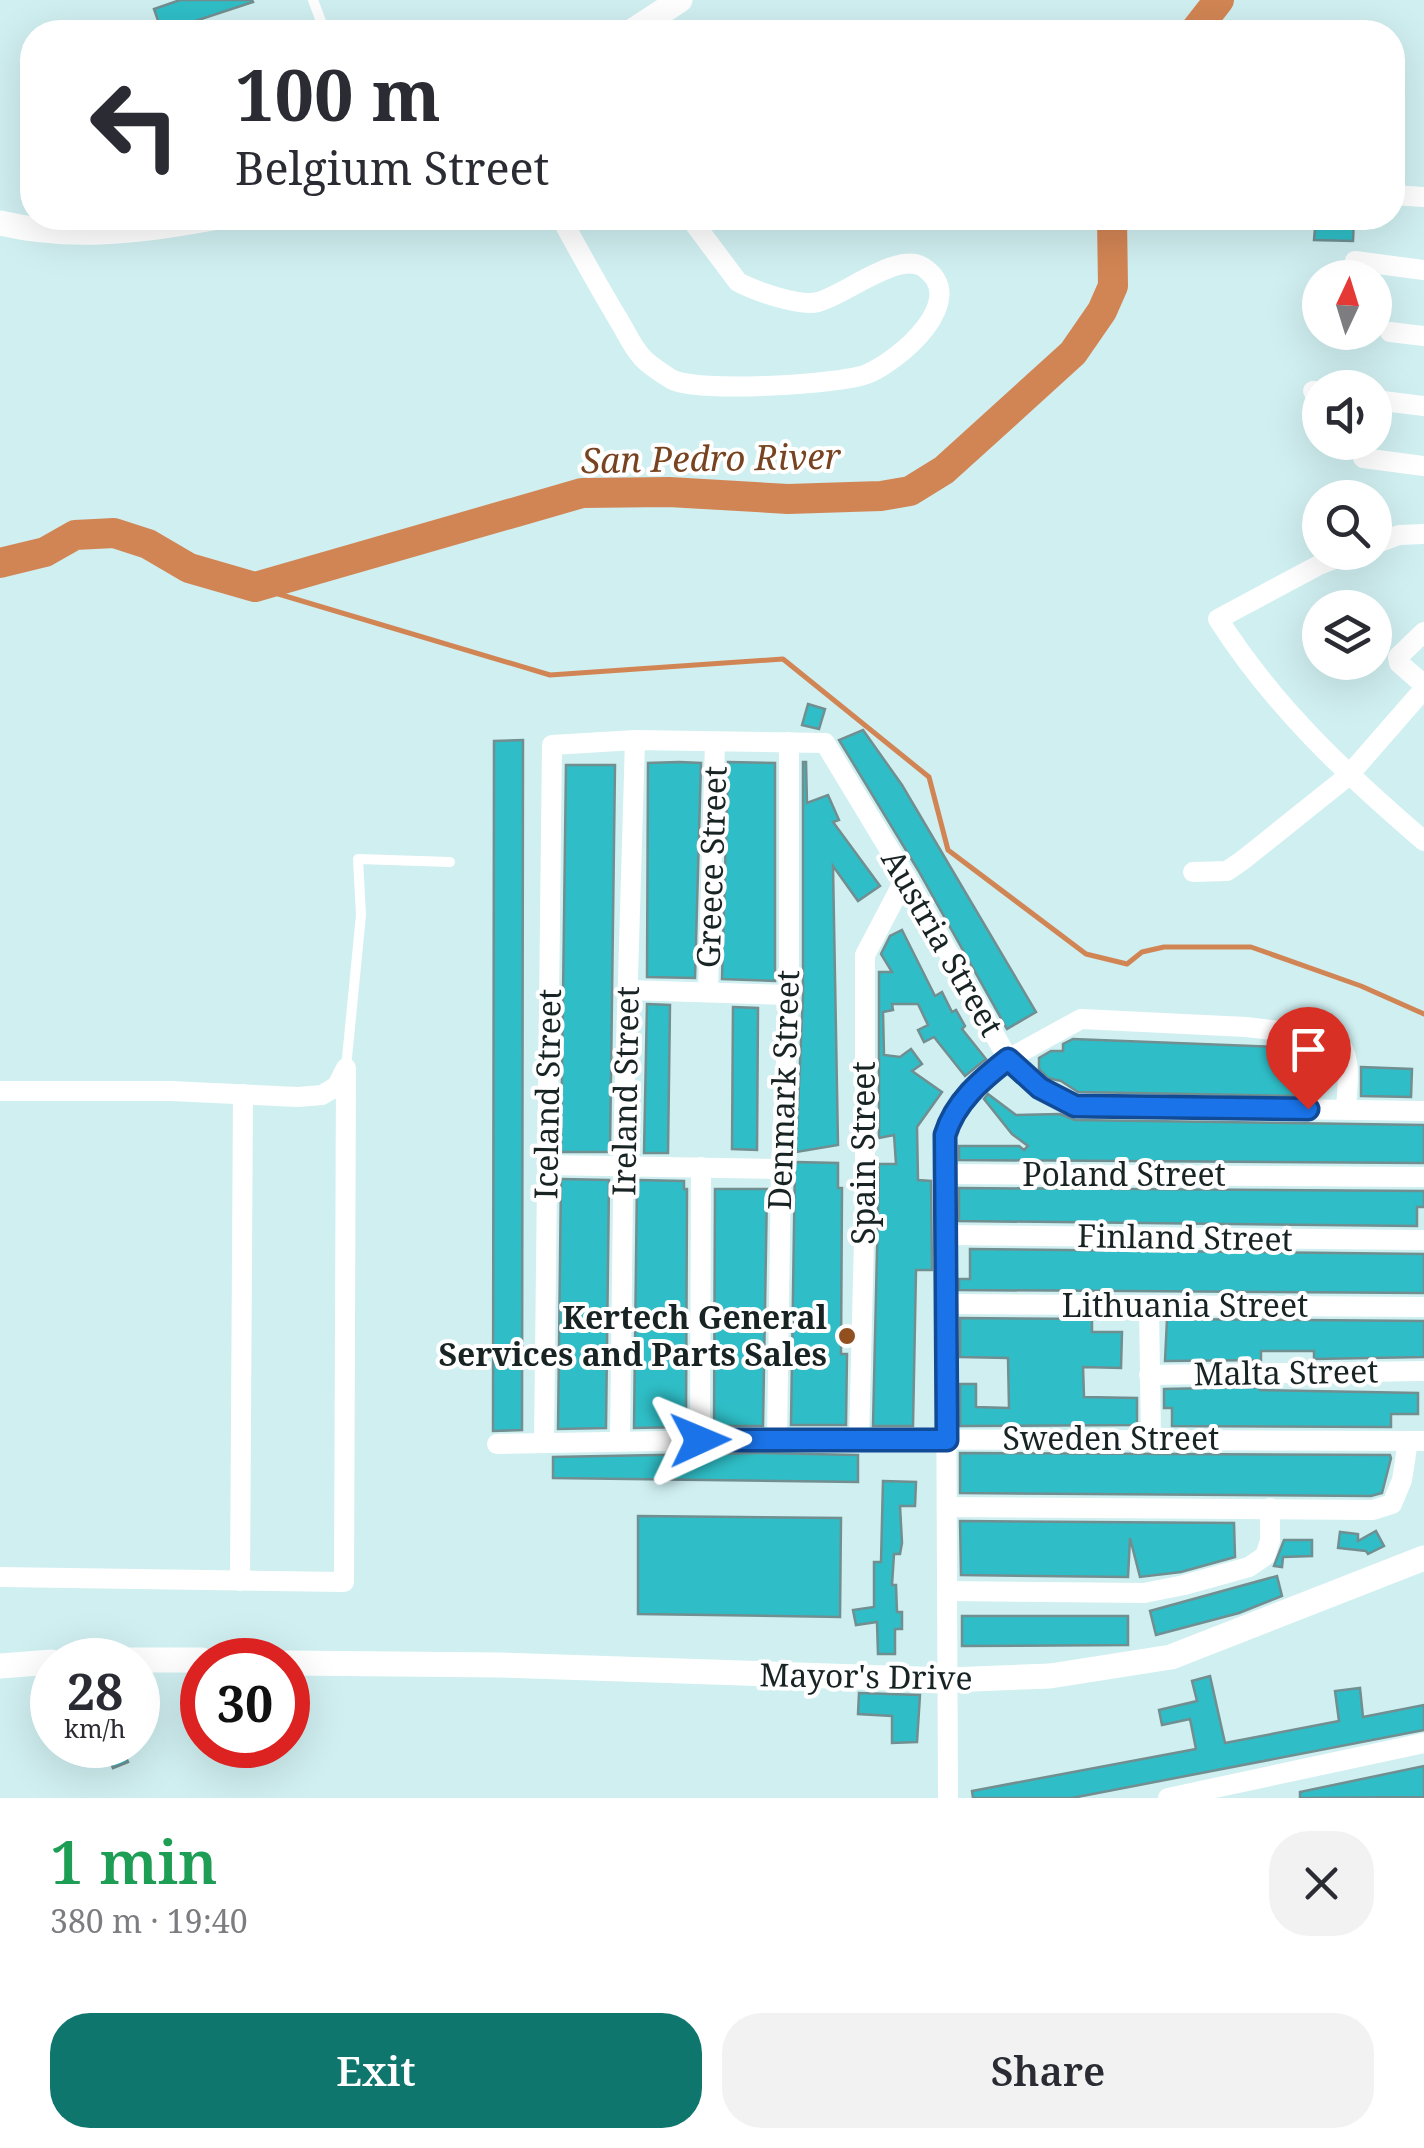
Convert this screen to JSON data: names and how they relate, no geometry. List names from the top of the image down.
{
  "streets": {
    "street": [
      "Greece Street",
      "Austria Street",
      "Denmark Street",
      "Ireland Street",
      "Iceland Street",
      "Spain Street",
      "Poland Street",
      "Finland Street",
      "Lithuania Street",
      "Malta Street",
      "Sweden Street",
      "Mayor's Drive"
    ]
  },
  "crossings": [
    ["Greece Street", "Austria Street"],
    ["Austria Street", "Denmark Street"],
    ["Austria Street", "Ireland Street"],
    ["Austria Street", "Iceland Street"],
    ["Austria Street", "Spain Street"],
    ["Denmark Street", "Sweden Street"],
    ["Ireland Street", "Sweden Street"],
    ["Iceland Street", "Sweden Street"],
    ["Spain Street", "Sweden Street"]
  ],
  "water": ["San Pedro River"],
  "places": ["Kertech General Services and Parts Sales"],
  "north": "top",
  "page": {
    "turn": ["100 m", "Belgium Street"],
    "speed": "28 km/h",
    "limit": "30",
    "heading": ["1 min", "380 m · 19:40"],
    "buttons": ["Exit", "Share"]
  }
}
